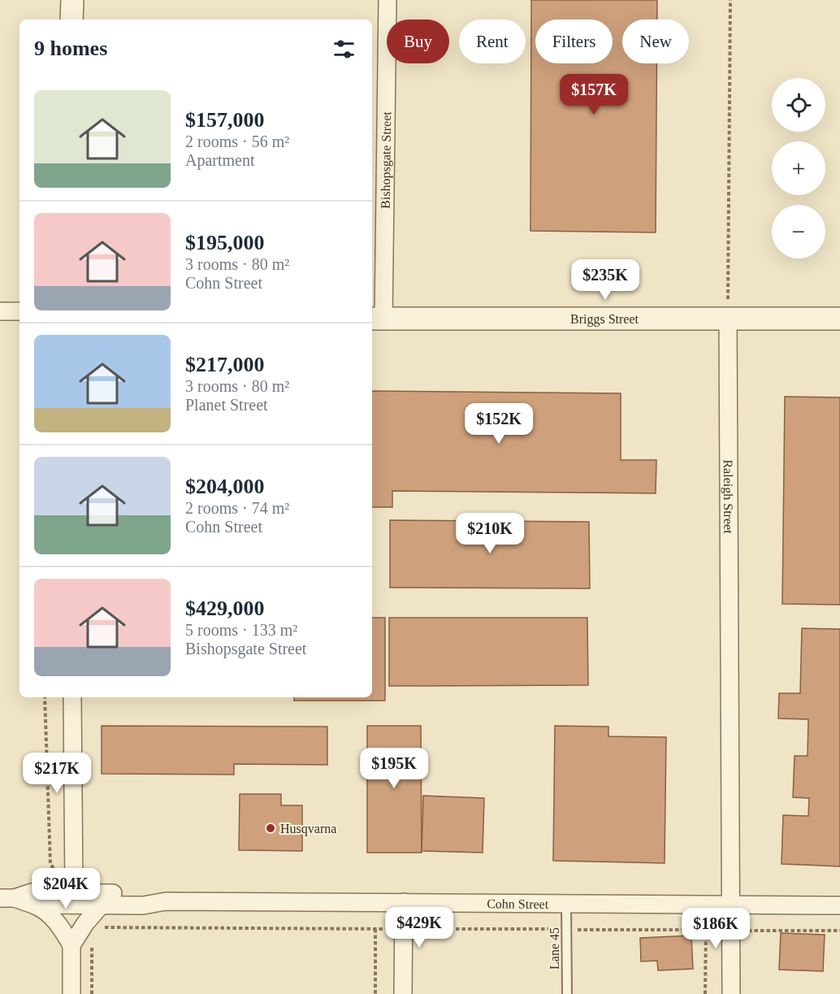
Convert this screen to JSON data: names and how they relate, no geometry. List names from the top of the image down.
{
  "streets": {
    "street": [
      "Bishopsgate Street",
      "Briggs Street",
      "Raleigh Street",
      "Cohn Street"
    ],
    "lane": ["Lane 45"]
  },
  "crossings": [
    ["Bishopsgate Street", "Briggs Street"],
    ["Briggs Street", "Raleigh Street"],
    ["Raleigh Street", "Cohn Street"],
    ["Cohn Street", "Lane 45"]
  ],
  "places": ["Husqvarna"],
  "page": {
    "chip": [
      "Buy",
      "Rent",
      "Filters",
      "New"
    ],
    "heading": "9 homes",
    "price": [
      "$157K",
      "$235K",
      "$152K",
      "$210K",
      "$195K",
      "$217K",
      "$204K",
      "$429K",
      "$186K"
    ],
    "map_buttons": ["+", "−"],
    "list": [
      {
        "name": "$157,000",
        "note": "2 rooms · 56 m² · Apartment"
      },
      {
        "name": "$195,000",
        "note": "3 rooms · 80 m² · Cohn Street"
      },
      {
        "name": "$217,000",
        "note": "3 rooms · 80 m² · Planet Street"
      },
      {
        "name": "$204,000",
        "note": "2 rooms · 74 m² · Cohn Street"
      },
      {
        "name": "$429,000",
        "note": "5 rooms · 133 m² · Bishopsgate Street"
      }
    ]
  }
}
